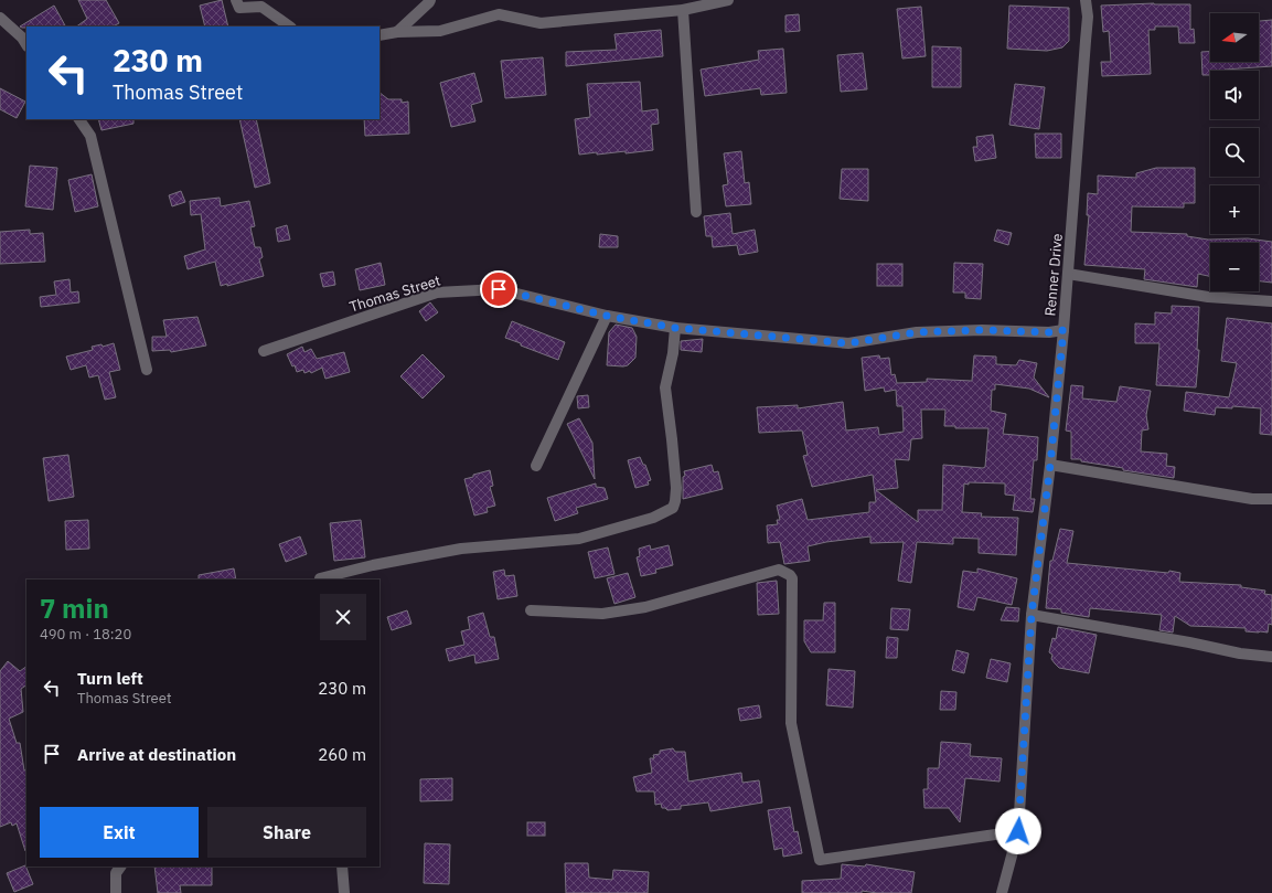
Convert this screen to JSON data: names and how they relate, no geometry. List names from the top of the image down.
{
  "streets": {
    "street": ["Renner Drive", "Thomas Street"]
  },
  "crossings": [
    ["Renner Drive", "Thomas Street"]
  ],
  "north": "left",
  "page": {
    "map_buttons": ["+", "−"],
    "turn": ["230 m", "Thomas Street"],
    "heading": ["7 min", "490 m · 18:20"],
    "list": [
      {
        "name": "Turn left",
        "note": "Thomas Street",
        "value": "230 m"
      },
      {
        "name": "Arrive at destination",
        "value": "260 m"
      }
    ],
    "buttons": ["Exit", "Share"]
  }
}
